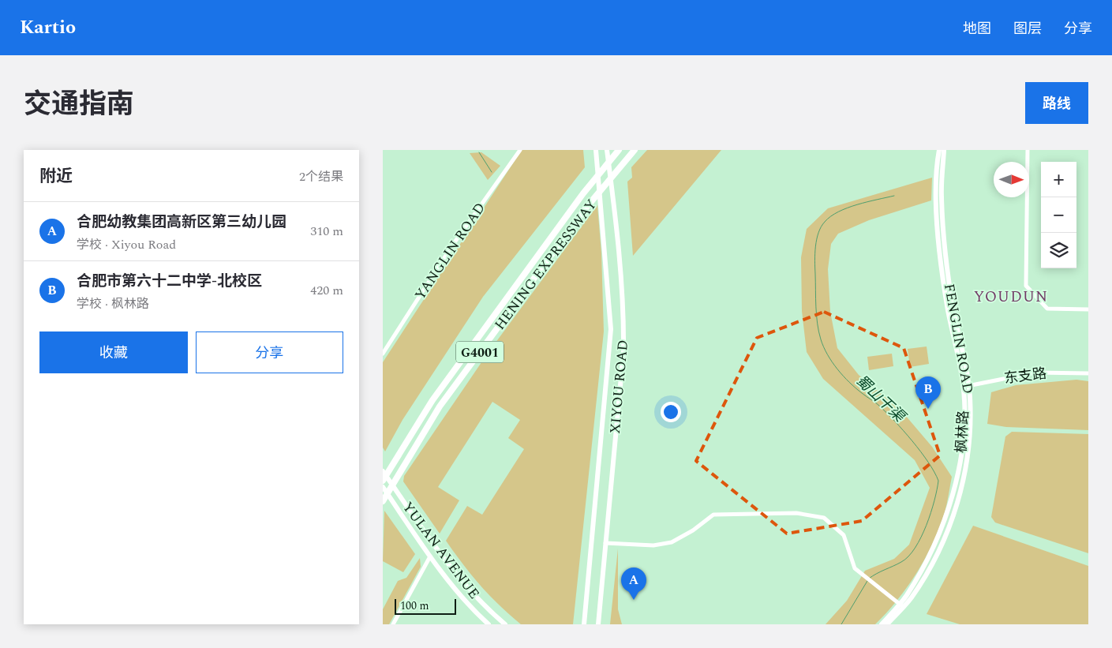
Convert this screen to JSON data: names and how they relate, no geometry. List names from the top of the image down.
{
  "streets": {
    "highway": ["HENING EXPRESSWAY", "G4001"],
    "main road": [
      "FENGLIN ROAD",
      "XIYOU ROAD",
      "枫林路",
      "YULAN AVENUE"
    ],
    "street": ["YANGLIN ROAD", "东支路"]
  },
  "crossings": [
    ["FENGLIN ROAD", "东支路"],
    ["FENGLIN ROAD", "枫林路"],
    ["东支路", "枫林路"]
  ],
  "districts": ["YOUDUN"],
  "water": ["蜀山干渠"],
  "scale_bar": "100 m",
  "north": "right",
  "page": {
    "header": "Kartio",
    "nav": ["地图", "图层", "分享"],
    "title": "交通指南",
    "buttons": [
      "路线",
      ["收藏", "分享"]
    ],
    "heading": ["附近", "2个结果"],
    "map_buttons": ["+", "−"],
    "list": [
      {
        "mark": "A",
        "name": "合肥幼教集团高新区第三幼儿园",
        "note": "学校 · Xiyou Road",
        "value": "310 m"
      },
      {
        "mark": "B",
        "name": "合肥市第六十二中学-北校区",
        "note": "学校 · 枫林路",
        "value": "420 m"
      }
    ],
    "pins": ["B", "A"],
    "scale": "100 m"
  }
}
